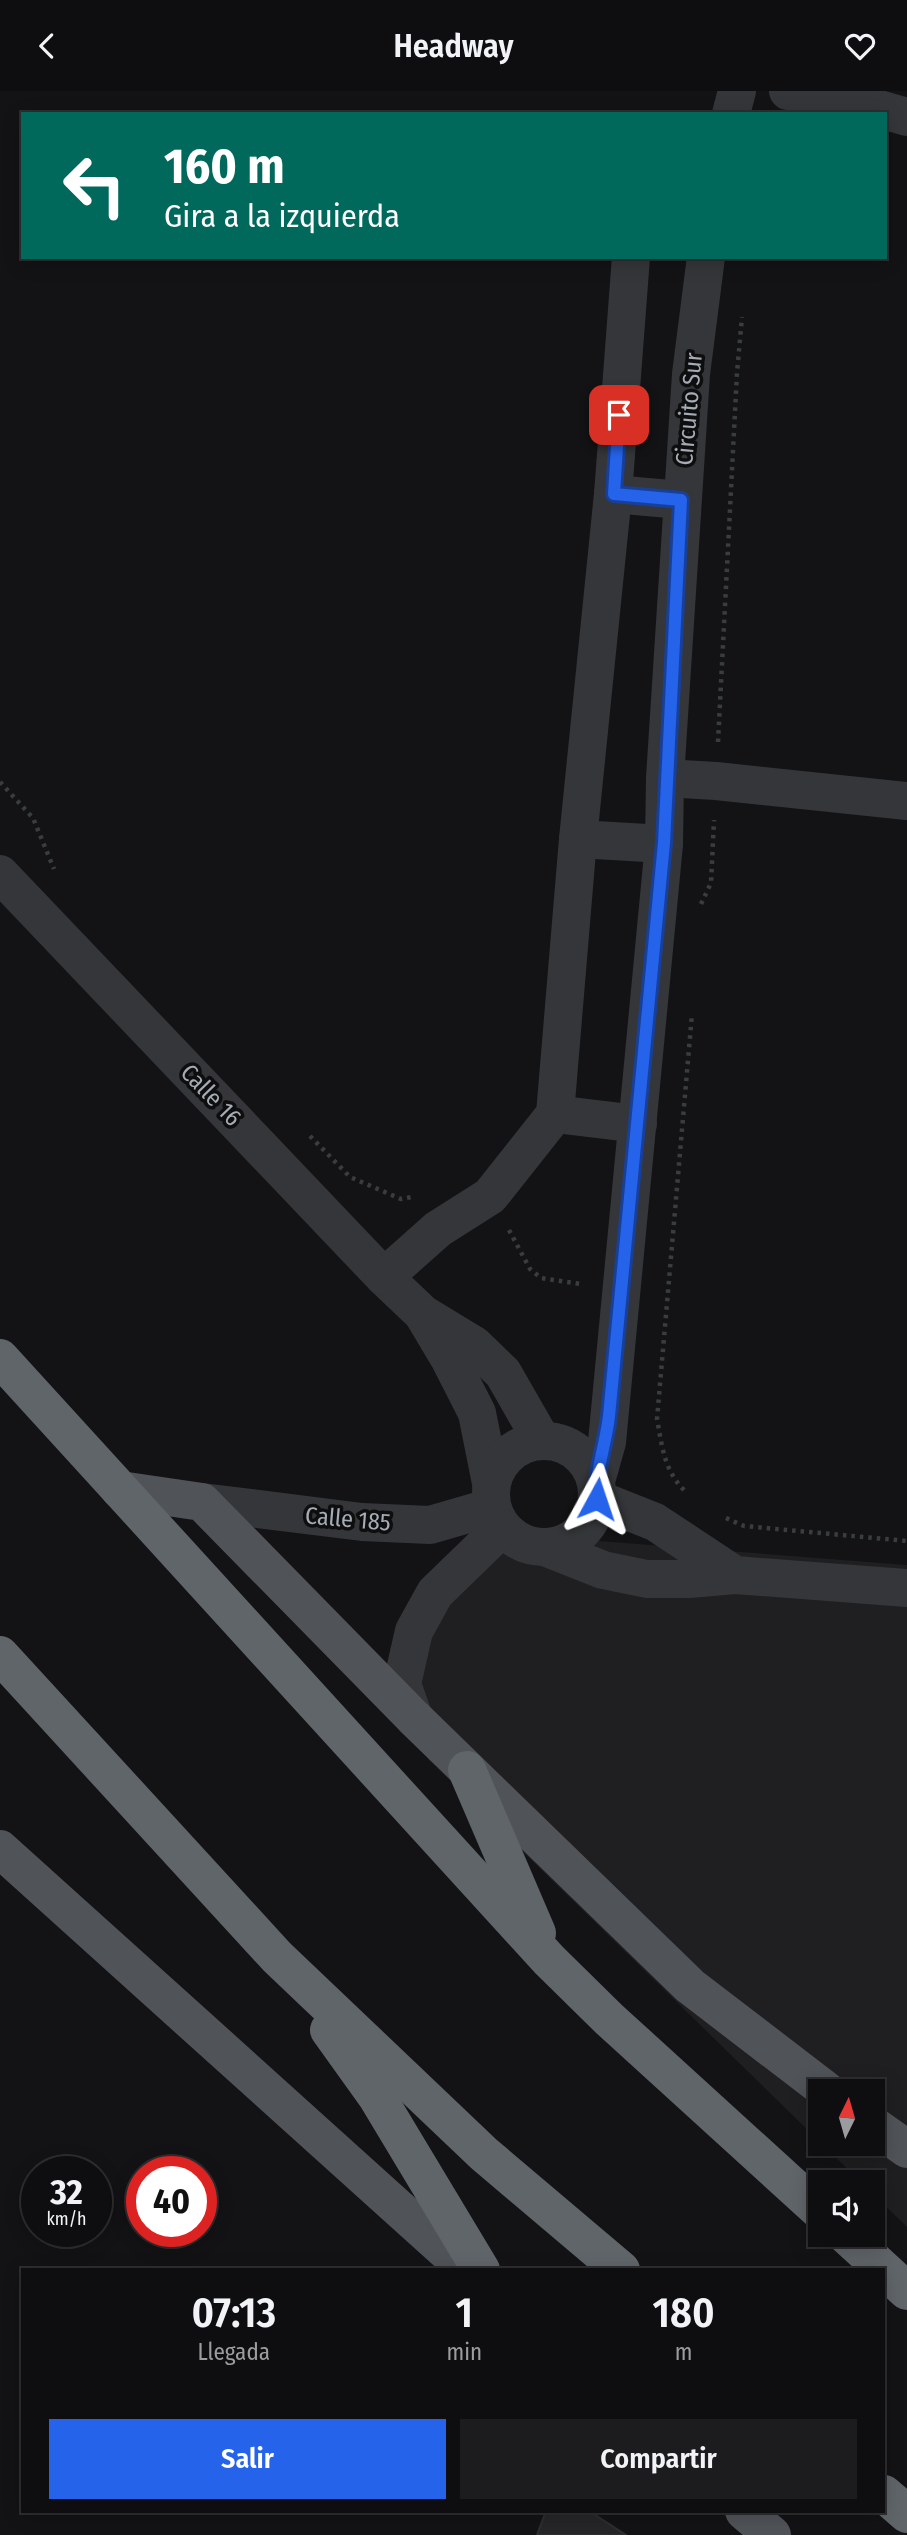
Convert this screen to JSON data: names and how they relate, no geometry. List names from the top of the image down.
{
  "streets": {
    "street": ["Circuito Sur", "Calle 16", "Calle 185"]
  },
  "crossings": [
    ["Circuito Sur", "Calle 16"],
    ["Circuito Sur", "Calle 185"],
    ["Calle 16", "Calle 185"]
  ],
  "north": "top",
  "page": {
    "header": "Headway",
    "turn": ["160 m", "Gira a la izquierda"],
    "speed": "32 km/h",
    "limit": "40",
    "eta": [
      "07:13",
      "Llegada",
      "1",
      "min",
      "180",
      "m"
    ],
    "buttons": ["Salir", "Compartir"]
  }
}
